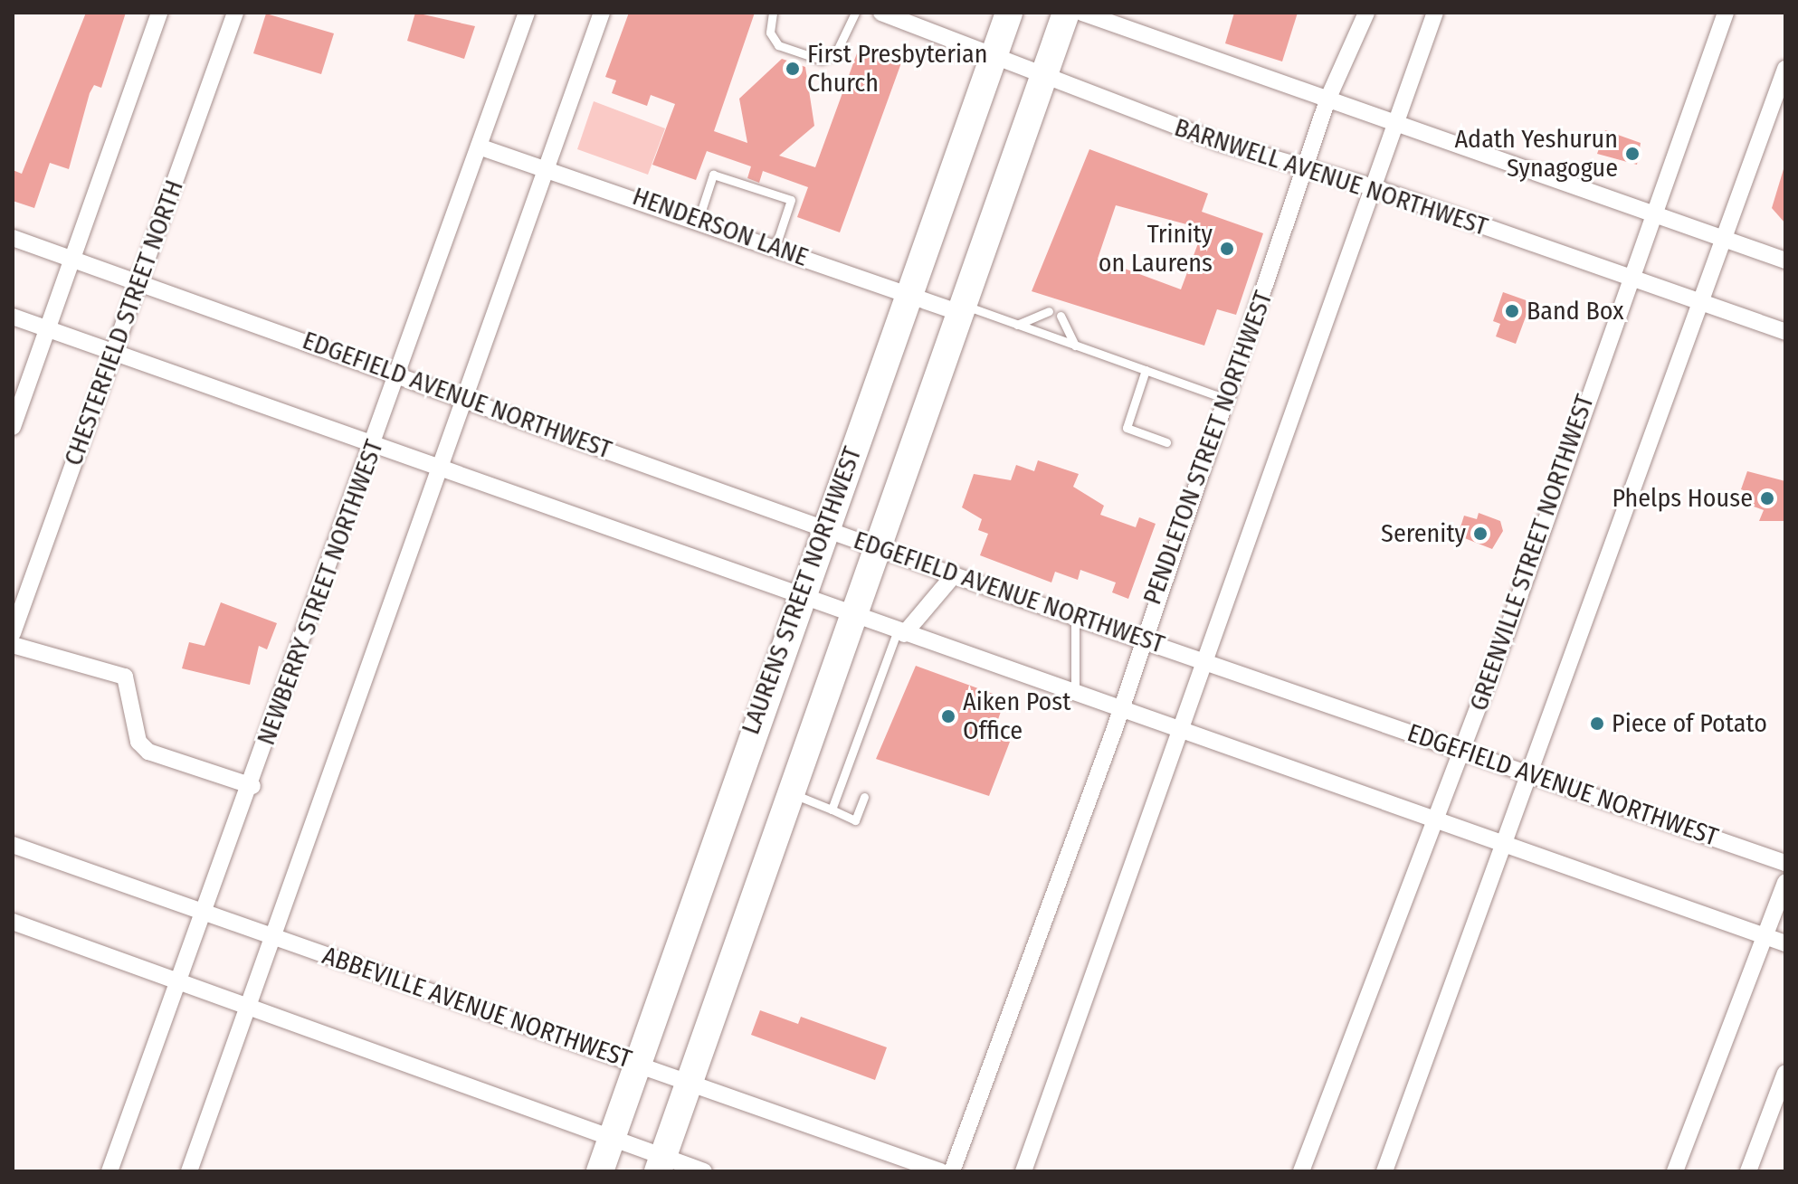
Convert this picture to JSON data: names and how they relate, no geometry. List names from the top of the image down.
{
  "streets": {
    "main road": ["LAURENS STREET NORTHWEST"],
    "street": [
      "BARNWELL AVENUE NORTHWEST",
      "HENDERSON LANE",
      "CHESTERFIELD STREET NORTH",
      "EDGEFIELD AVENUE NORTHWEST",
      "PENDLETON STREET NORTHWEST",
      "GREENVILLE STREET NORTHWEST",
      "NEWBERRY STREET NORTHWEST",
      "ABBEVILLE AVENUE NORTHWEST"
    ]
  },
  "crossings": [
    ["BARNWELL AVENUE NORTHWEST", "PENDLETON STREET NORTHWEST"],
    ["BARNWELL AVENUE NORTHWEST", "GREENVILLE STREET NORTHWEST"],
    ["BARNWELL AVENUE NORTHWEST", "LAURENS STREET NORTHWEST"],
    ["HENDERSON LANE", "LAURENS STREET NORTHWEST"],
    ["HENDERSON LANE", "NEWBERRY STREET NORTHWEST"],
    ["CHESTERFIELD STREET NORTH", "EDGEFIELD AVENUE NORTHWEST"],
    ["EDGEFIELD AVENUE NORTHWEST", "PENDLETON STREET NORTHWEST"],
    ["EDGEFIELD AVENUE NORTHWEST", "GREENVILLE STREET NORTHWEST"],
    ["EDGEFIELD AVENUE NORTHWEST", "LAURENS STREET NORTHWEST"],
    ["EDGEFIELD AVENUE NORTHWEST", "NEWBERRY STREET NORTHWEST"],
    ["LAURENS STREET NORTHWEST", "ABBEVILLE AVENUE NORTHWEST"],
    ["NEWBERRY STREET NORTHWEST", "ABBEVILLE AVENUE NORTHWEST"]
  ],
  "places": [
    "First Presbyterian Church",
    "Adath Yeshurun Synagogue",
    "Trinity on Laurens",
    "Band Box",
    "Phelps House",
    "Serenity",
    "Aiken Post Office",
    "Piece of Potato"
  ]
}
